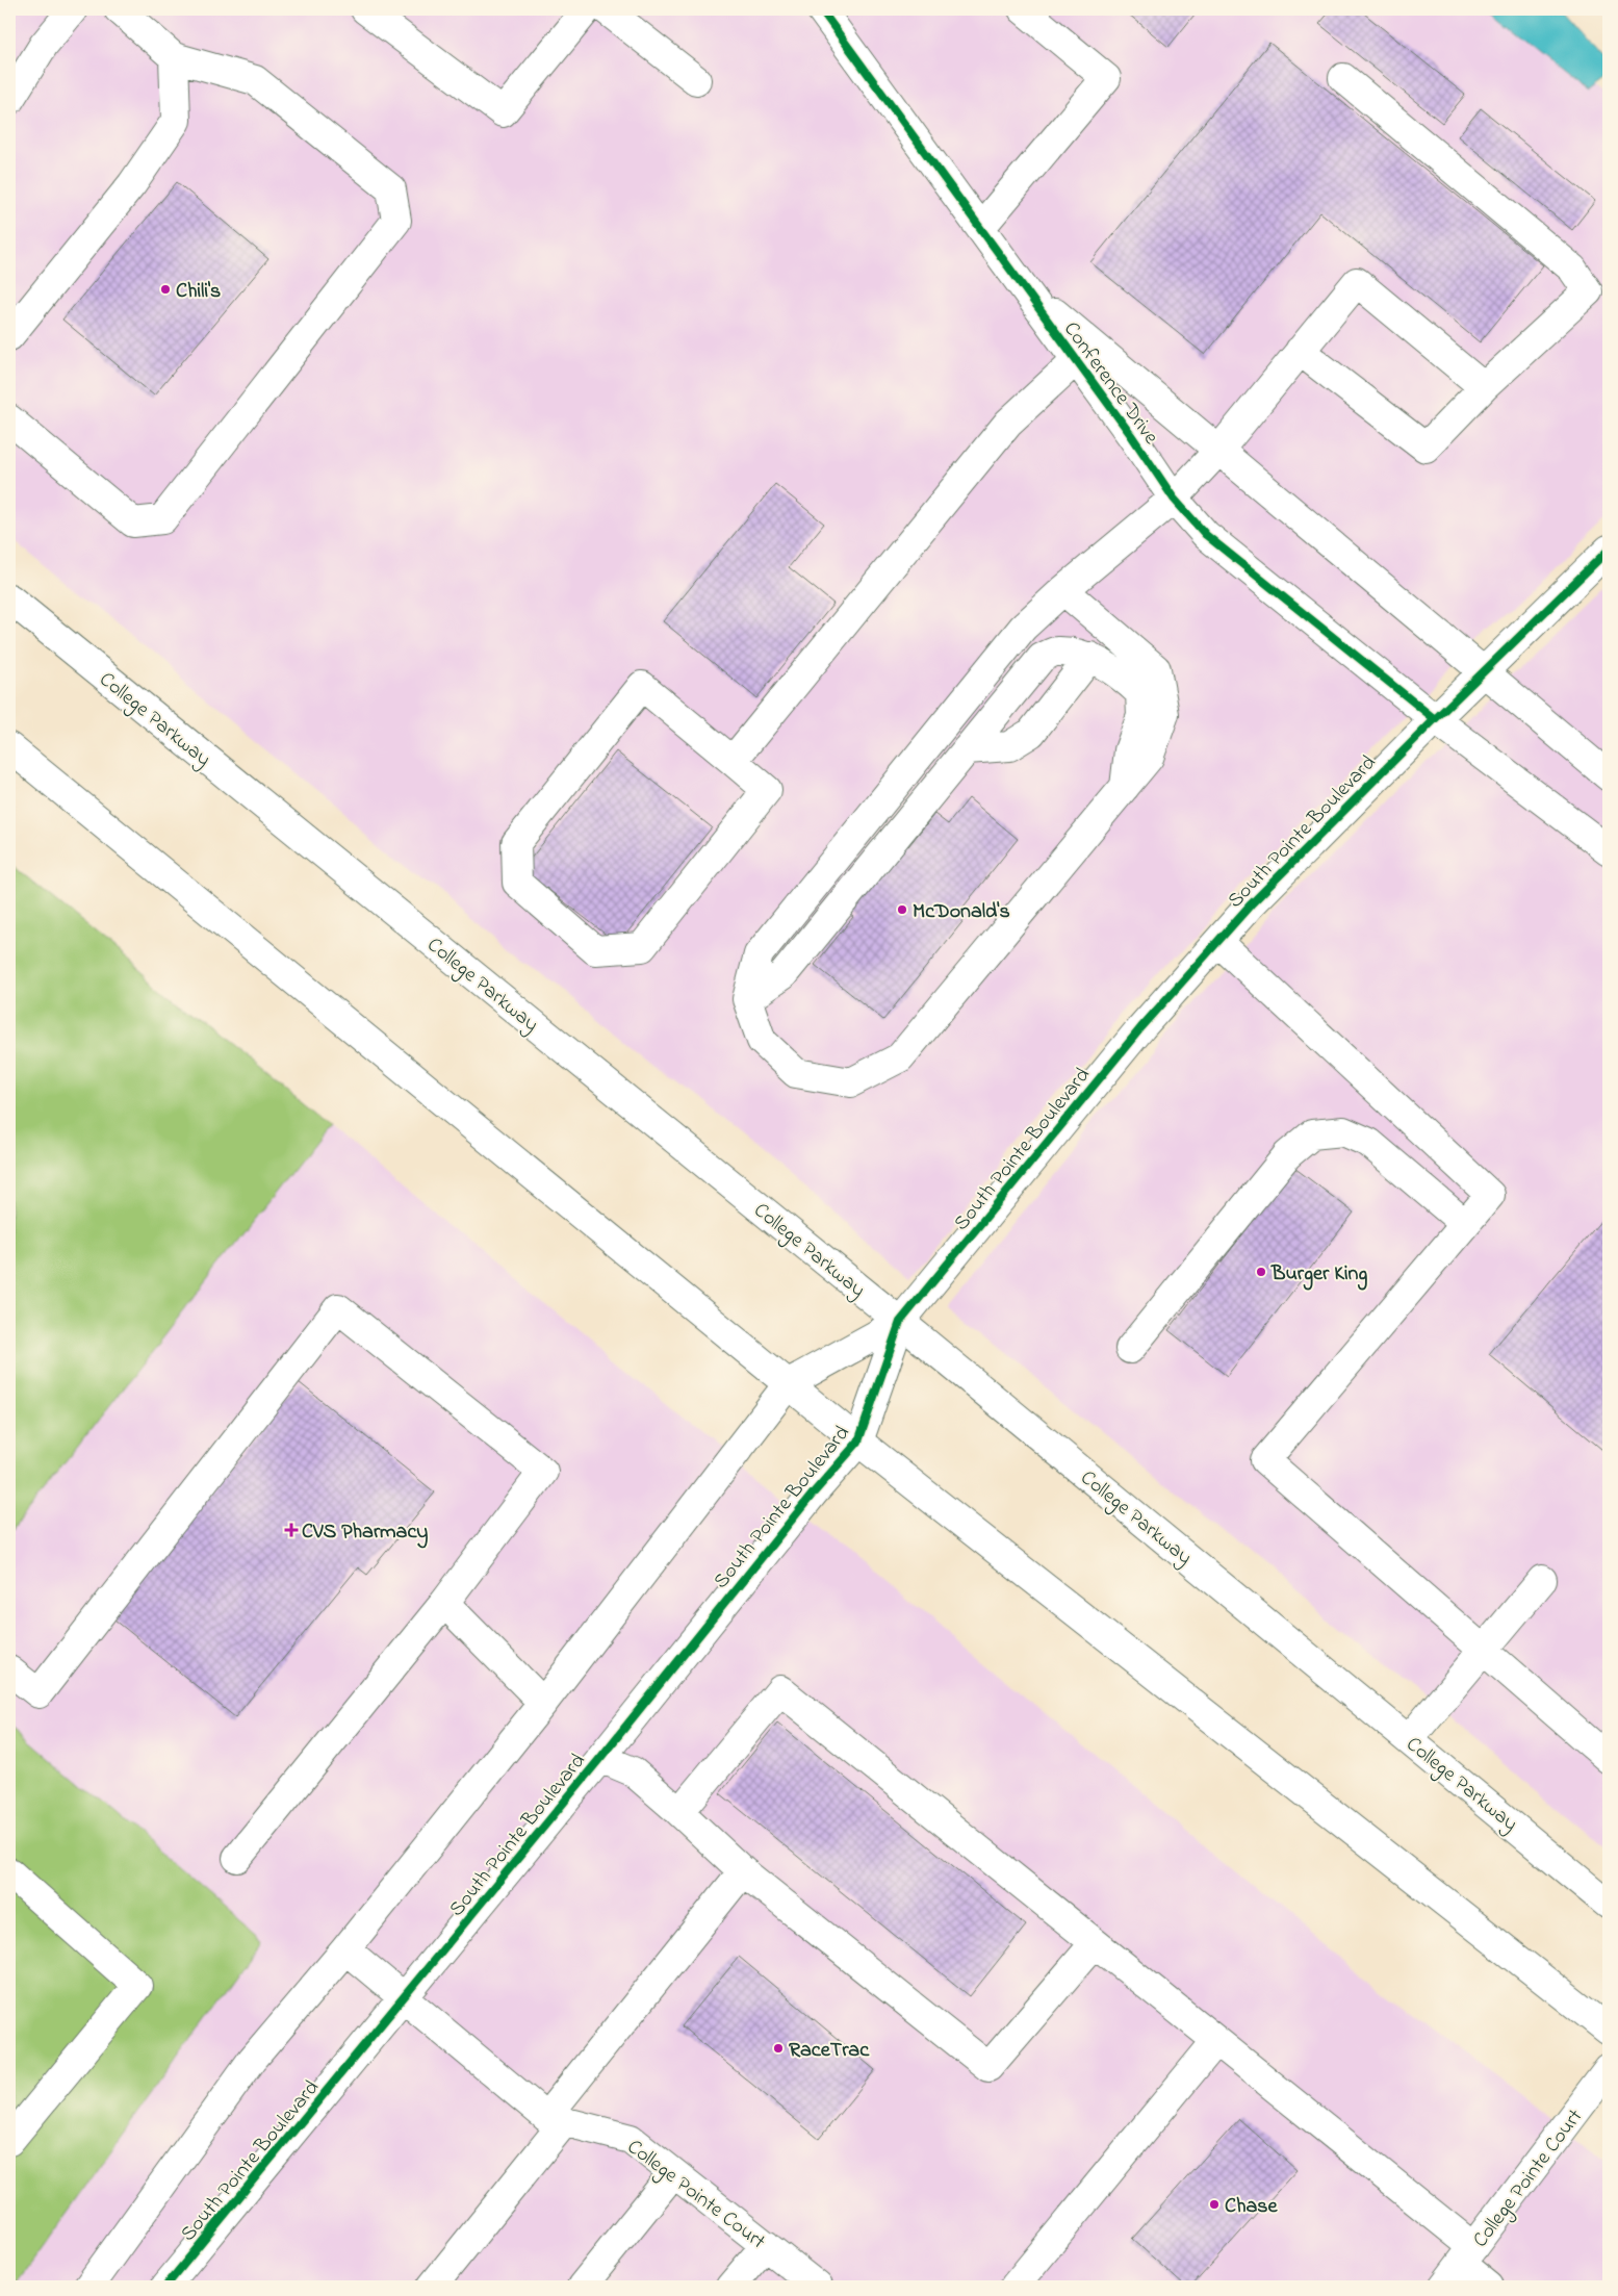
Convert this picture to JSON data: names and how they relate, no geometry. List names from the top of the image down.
{
  "streets": {
    "street": [
      "Conference Drive",
      "College Parkway",
      "South Pointe Boulevard",
      "College Pointe Court"
    ]
  },
  "crossings": [
    ["Conference Drive", "South Pointe Boulevard"],
    ["College Parkway", "South Pointe Boulevard"],
    ["South Pointe Boulevard", "College Pointe Court"]
  ],
  "places": {
    "other": [
      "Chili's",
      "McDonald's",
      "Burger King",
      "RaceTrac",
      "Chase"
    ],
    "health": ["CVS Pharmacy"]
  }
}
